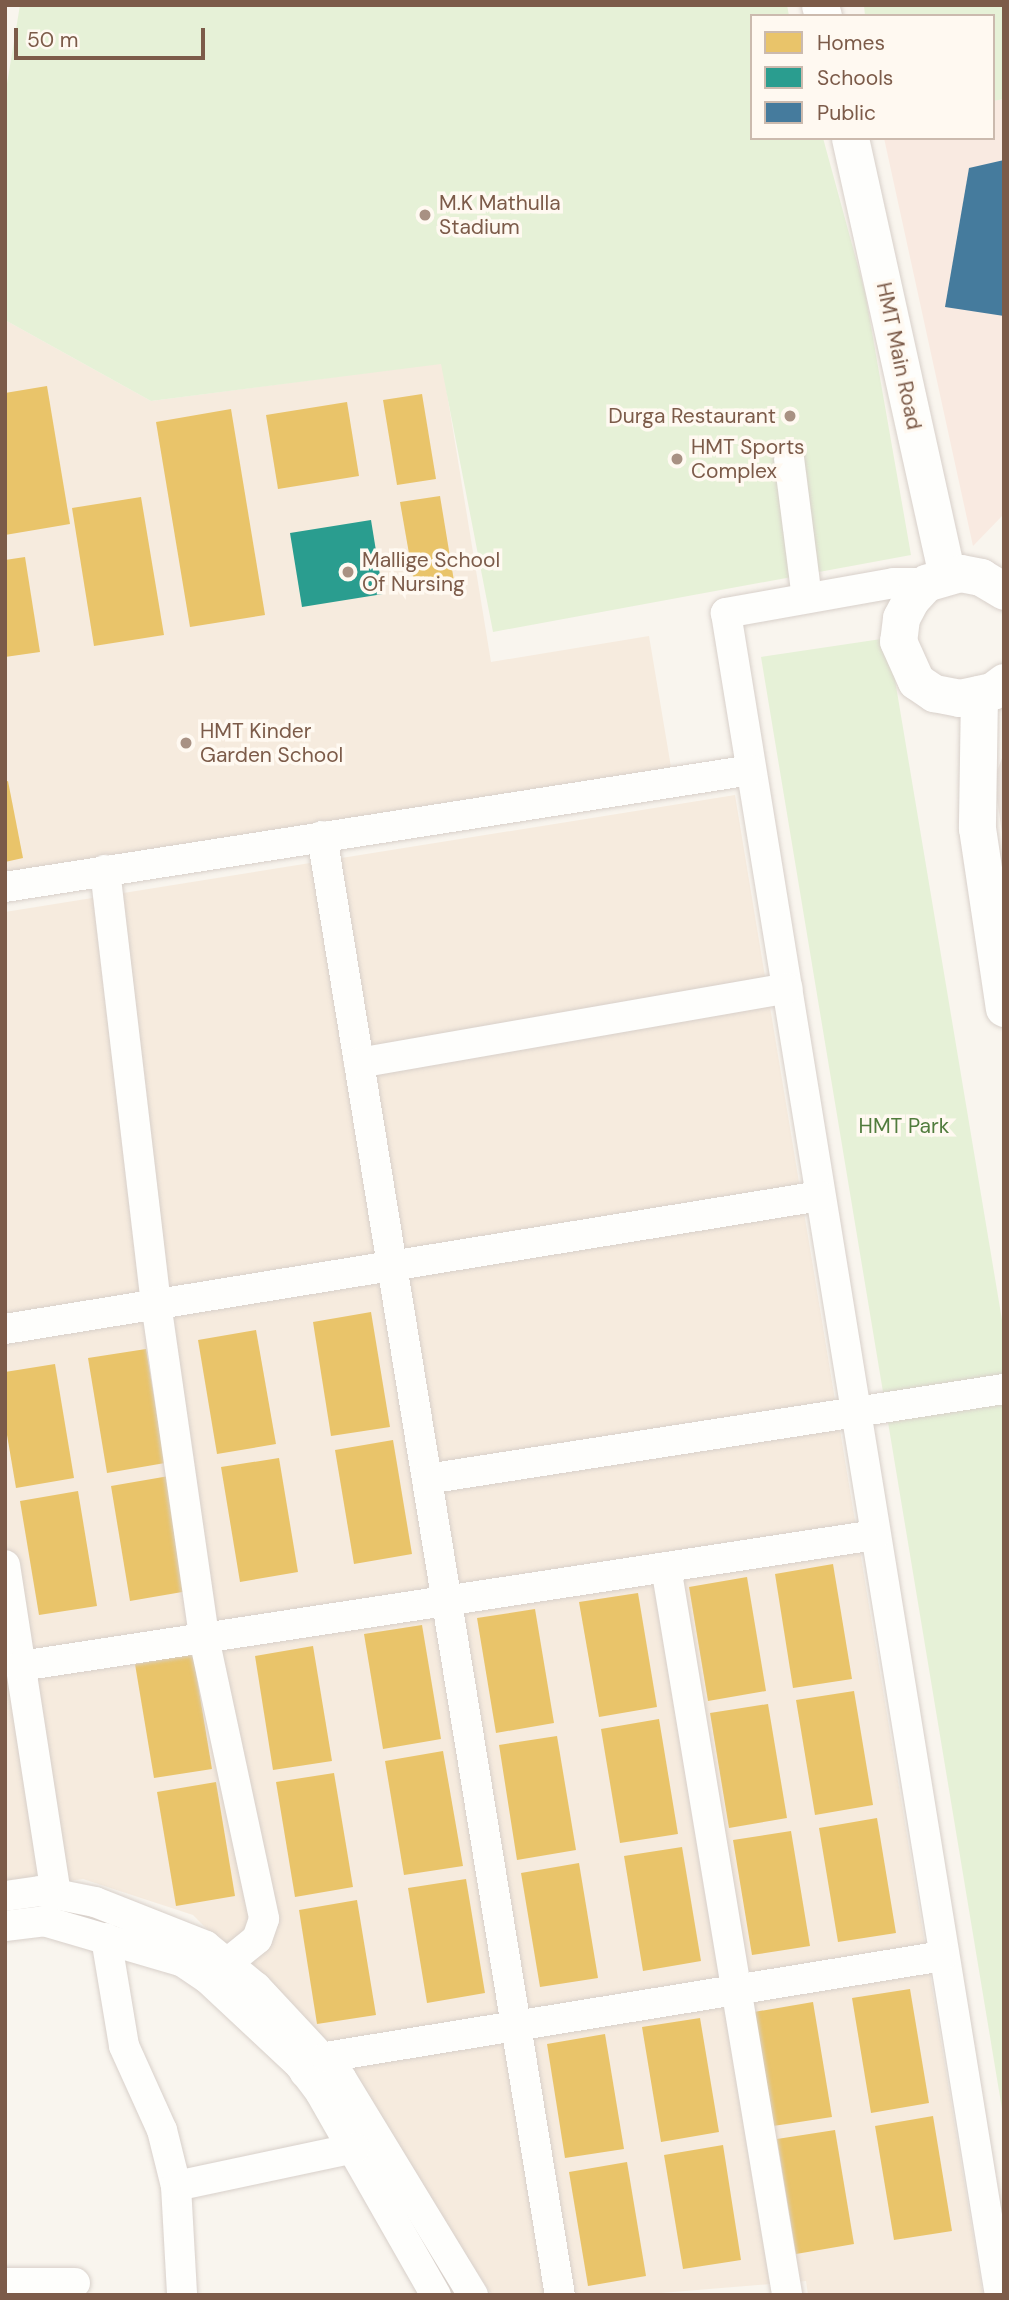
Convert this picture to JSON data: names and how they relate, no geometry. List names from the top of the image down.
{
  "streets": {
    "street": ["HMT Main Road"]
  },
  "parks": ["HMT Park"],
  "places": [
    "M.K Mathulla Stadium",
    "Durga Restaurant",
    "HMT Sports Complex",
    "Mallige School Of Nursing",
    "HMT Kinder Garden School"
  ],
  "legend": ["Homes", "Schools", "Public"],
  "scale_bar": "50 m"
}
